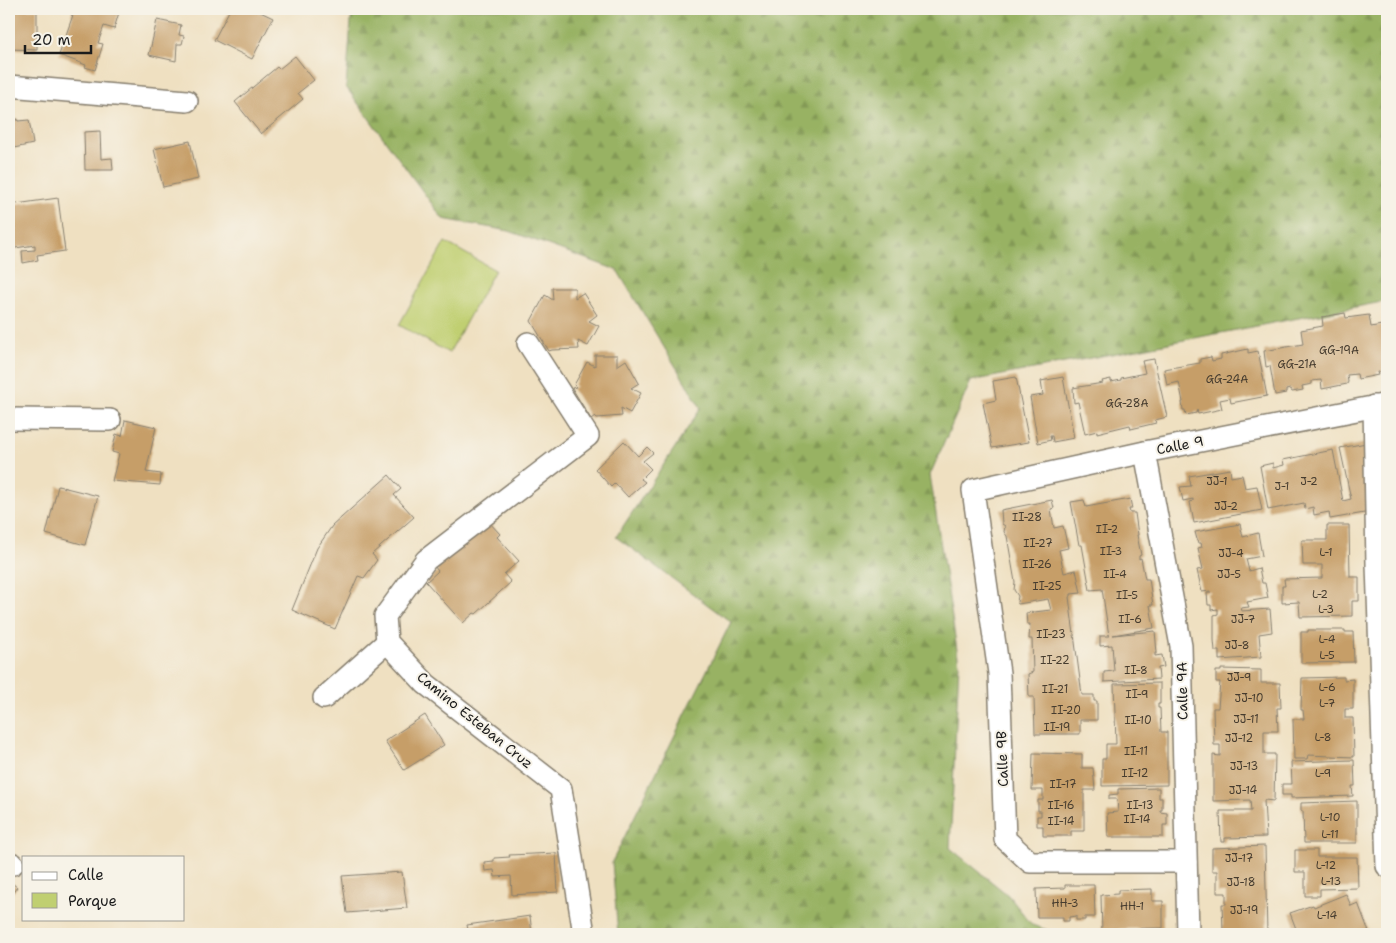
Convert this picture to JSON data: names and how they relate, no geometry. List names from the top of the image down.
{
  "streets": {
    "street": [
      "Calle 9",
      "Calle 9A",
      "Camino Esteban Cruz",
      "Calle 9B"
    ]
  },
  "crossings": [
    ["Calle 9", "Calle 9A"],
    ["Calle 9", "Calle 9B"],
    ["Calle 9A", "Calle 9B"]
  ],
  "house_numbers": [
    "GG-19A",
    "GG-21A",
    "GG-24A",
    "GG-28A",
    "JJ-1",
    "J-2",
    "J-1",
    "JJ-2",
    "II-28",
    "II-2",
    "II-27",
    "II-3",
    "L-1",
    "JJ-4",
    "II-26",
    "II-4",
    "JJ-5",
    "II-25",
    "L-2",
    "II-5",
    "L-3",
    "II-6",
    "JJ-7",
    "II-23",
    "L-4",
    "JJ-8",
    "L-5",
    "II-22",
    "II-8",
    "JJ-9",
    "L-6",
    "II-21",
    "II-9",
    "JJ-10",
    "L-7",
    "II-20",
    "JJ-11",
    "II-10",
    "II-19",
    "L-8",
    "JJ-12",
    "II-11",
    "JJ-13",
    "II-12",
    "L-9",
    "II-17",
    "JJ-14",
    "II-16",
    "II-13",
    "L-10",
    "II-14",
    "II-14",
    "L-11",
    "JJ-17",
    "L-12",
    "L-13",
    "JJ-18",
    "HH-3",
    "HH-1",
    "JJ-19",
    "L-14"
  ],
  "legend": ["Calle", "Parque"],
  "scale_bar": "20 m"
}
